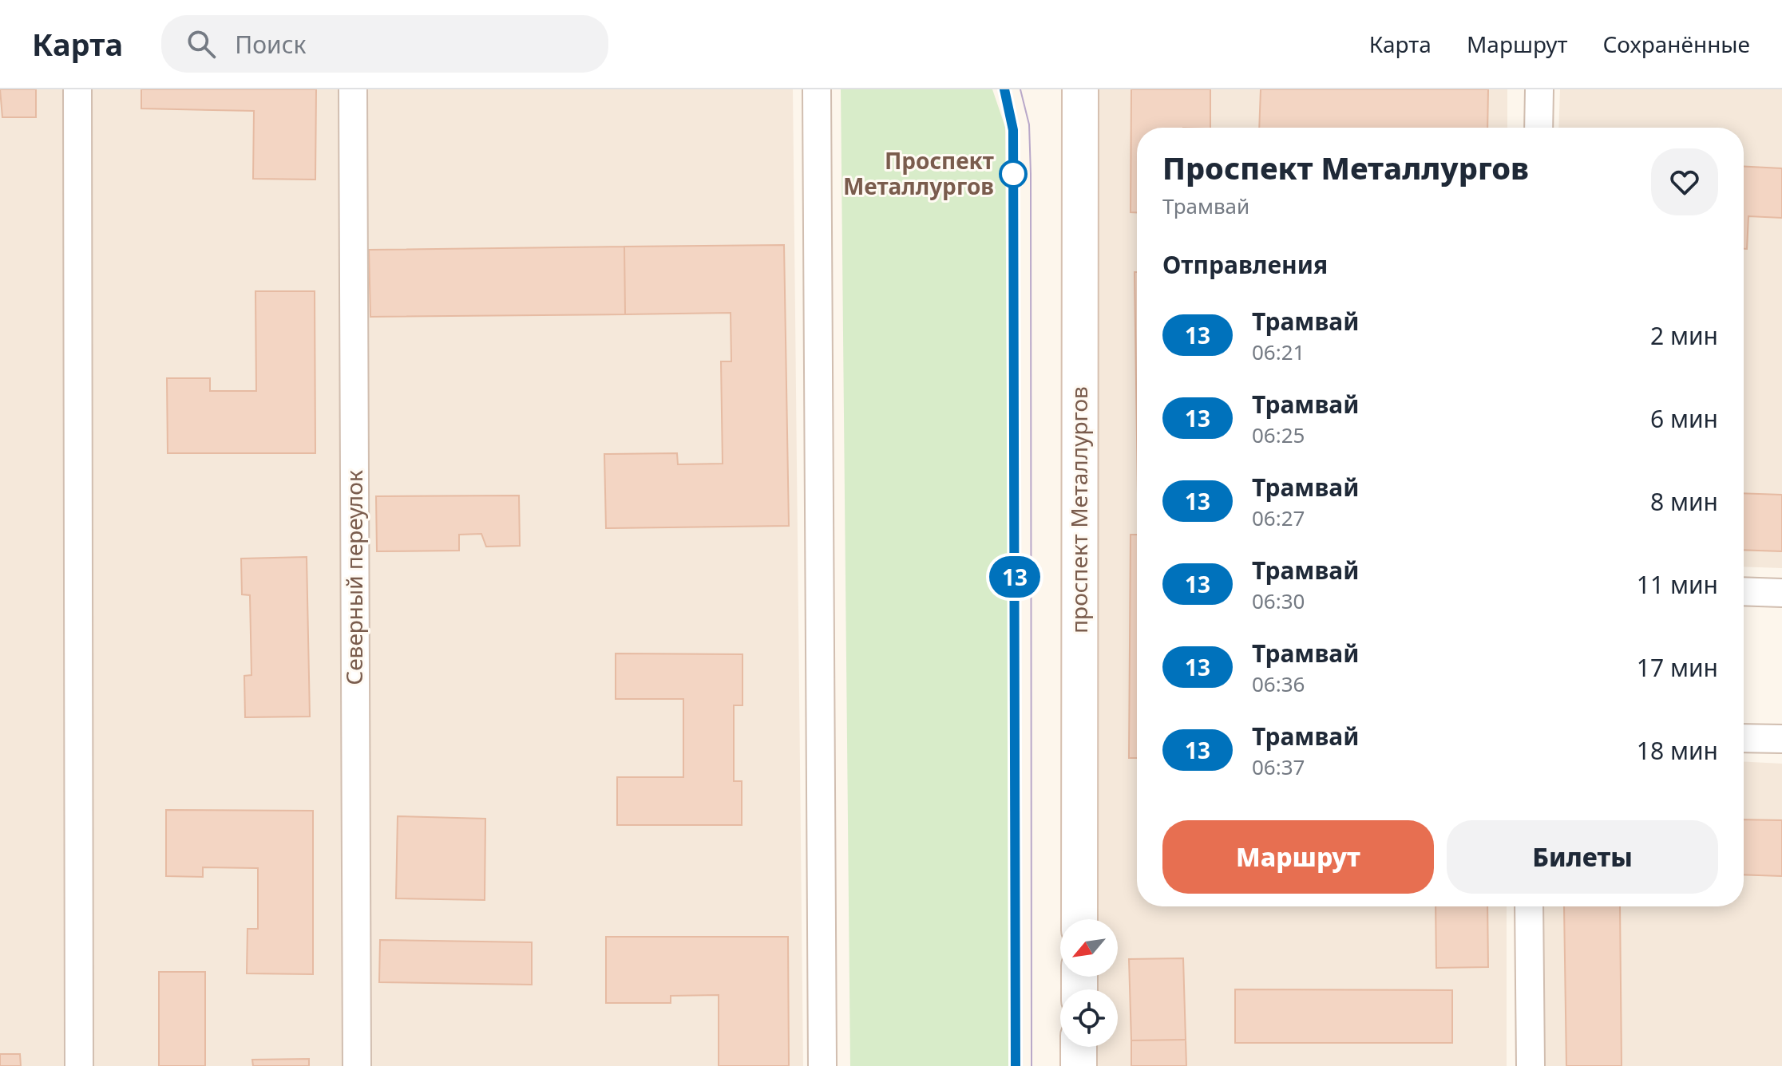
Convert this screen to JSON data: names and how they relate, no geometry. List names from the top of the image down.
{
  "streets": {
    "main road": ["проспект Металлургов"],
    "street": ["Северный переулок"]
  },
  "places": ["Проспект Металлургов"],
  "lines": ["tram line 13"],
  "north": "bottom left",
  "page": {
    "header": "Карта",
    "search": "Поиск",
    "nav": ["Карта", "Маршрут", "Сохранённые"],
    "on_map": "13",
    "heading": [
      ["Проспект Металлургов", "Трамвай"],
      "Отправления"
    ],
    "list": [
      {
        "mark": "13",
        "name": "Трамвай",
        "note": "06:21",
        "value": "2 мин"
      },
      {
        "mark": "13",
        "name": "Трамвай",
        "note": "06:25",
        "value": "6 мин"
      },
      {
        "mark": "13",
        "name": "Трамвай",
        "note": "06:27",
        "value": "8 мин"
      },
      {
        "mark": "13",
        "name": "Трамвай",
        "note": "06:30",
        "value": "11 мин"
      },
      {
        "mark": "13",
        "name": "Трамвай",
        "note": "06:36",
        "value": "17 мин"
      },
      {
        "mark": "13",
        "name": "Трамвай",
        "note": "06:37",
        "value": "18 мин"
      }
    ],
    "buttons": ["Маршрут", "Билеты"]
  }
}
